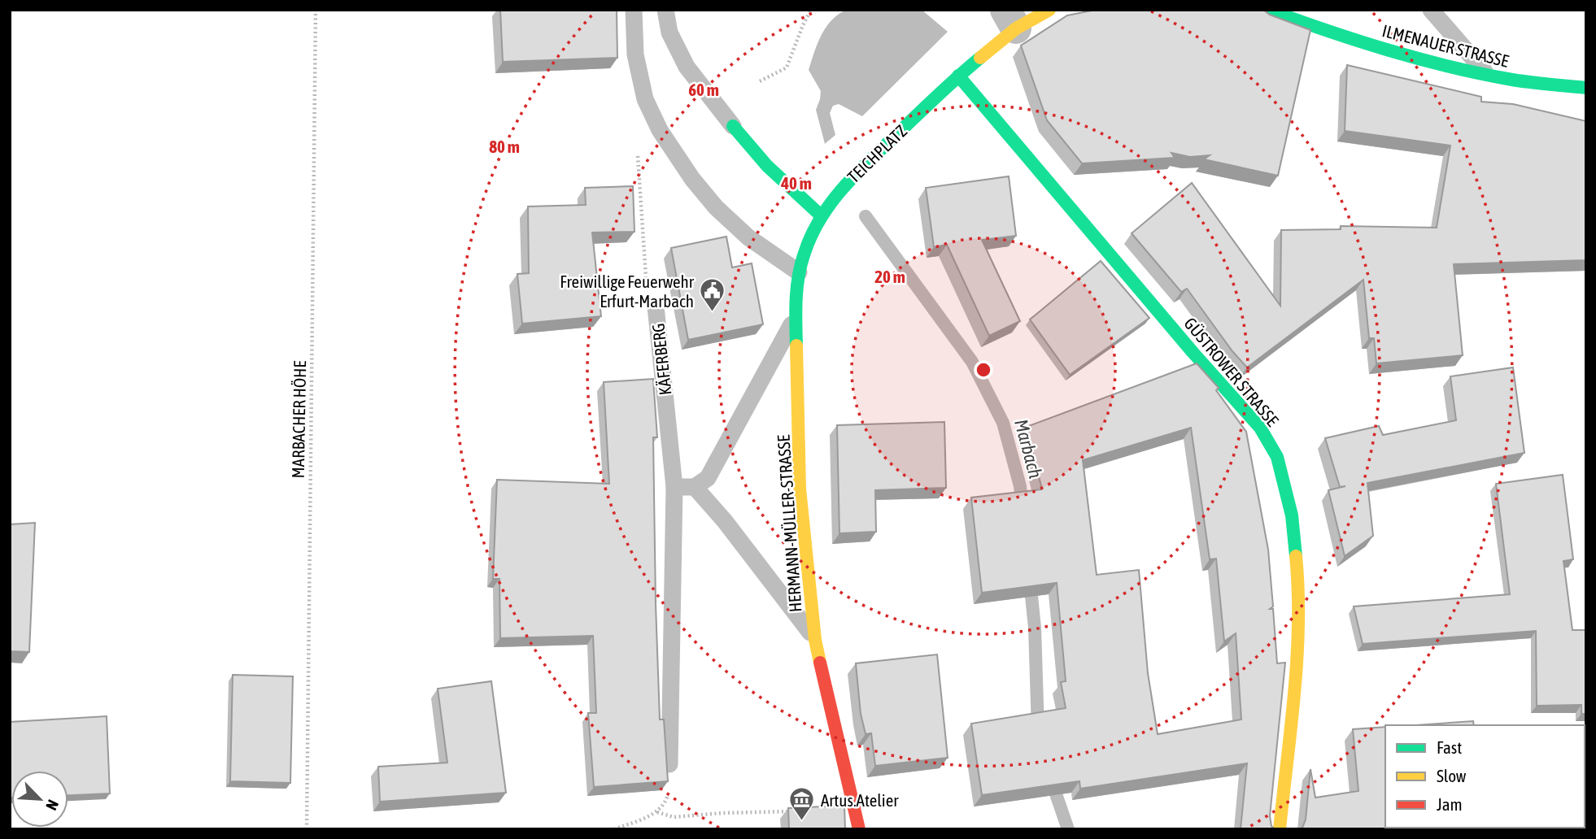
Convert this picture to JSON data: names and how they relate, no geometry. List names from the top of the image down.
{
  "streets": {
    "street": [
      "ILMENAUER STRASSE",
      "TEICHPLATZ",
      "GÜSTROWER STRASSE",
      "HERMANN-MÜLLER-STRASSE"
    ],
    "lane": ["KÄFERBERG"],
    "path": ["MARBACHER HÖHE"]
  },
  "crossings": [
    ["TEICHPLATZ", "GÜSTROWER STRASSE"],
    ["TEICHPLATZ", "HERMANN-MÜLLER-STRASSE"]
  ],
  "water": ["Marbach"],
  "places": {
    "public building": ["Freiwillige Feuerwehr Erfurt-Marbach"],
    "museum": ["Artus.Atelier"]
  },
  "legend": ["Fast", "Slow", "Jam"],
  "north": "bottom right",
  "rings": [
    "60 m",
    "80 m",
    "40 m",
    "20 m"
  ]
}
